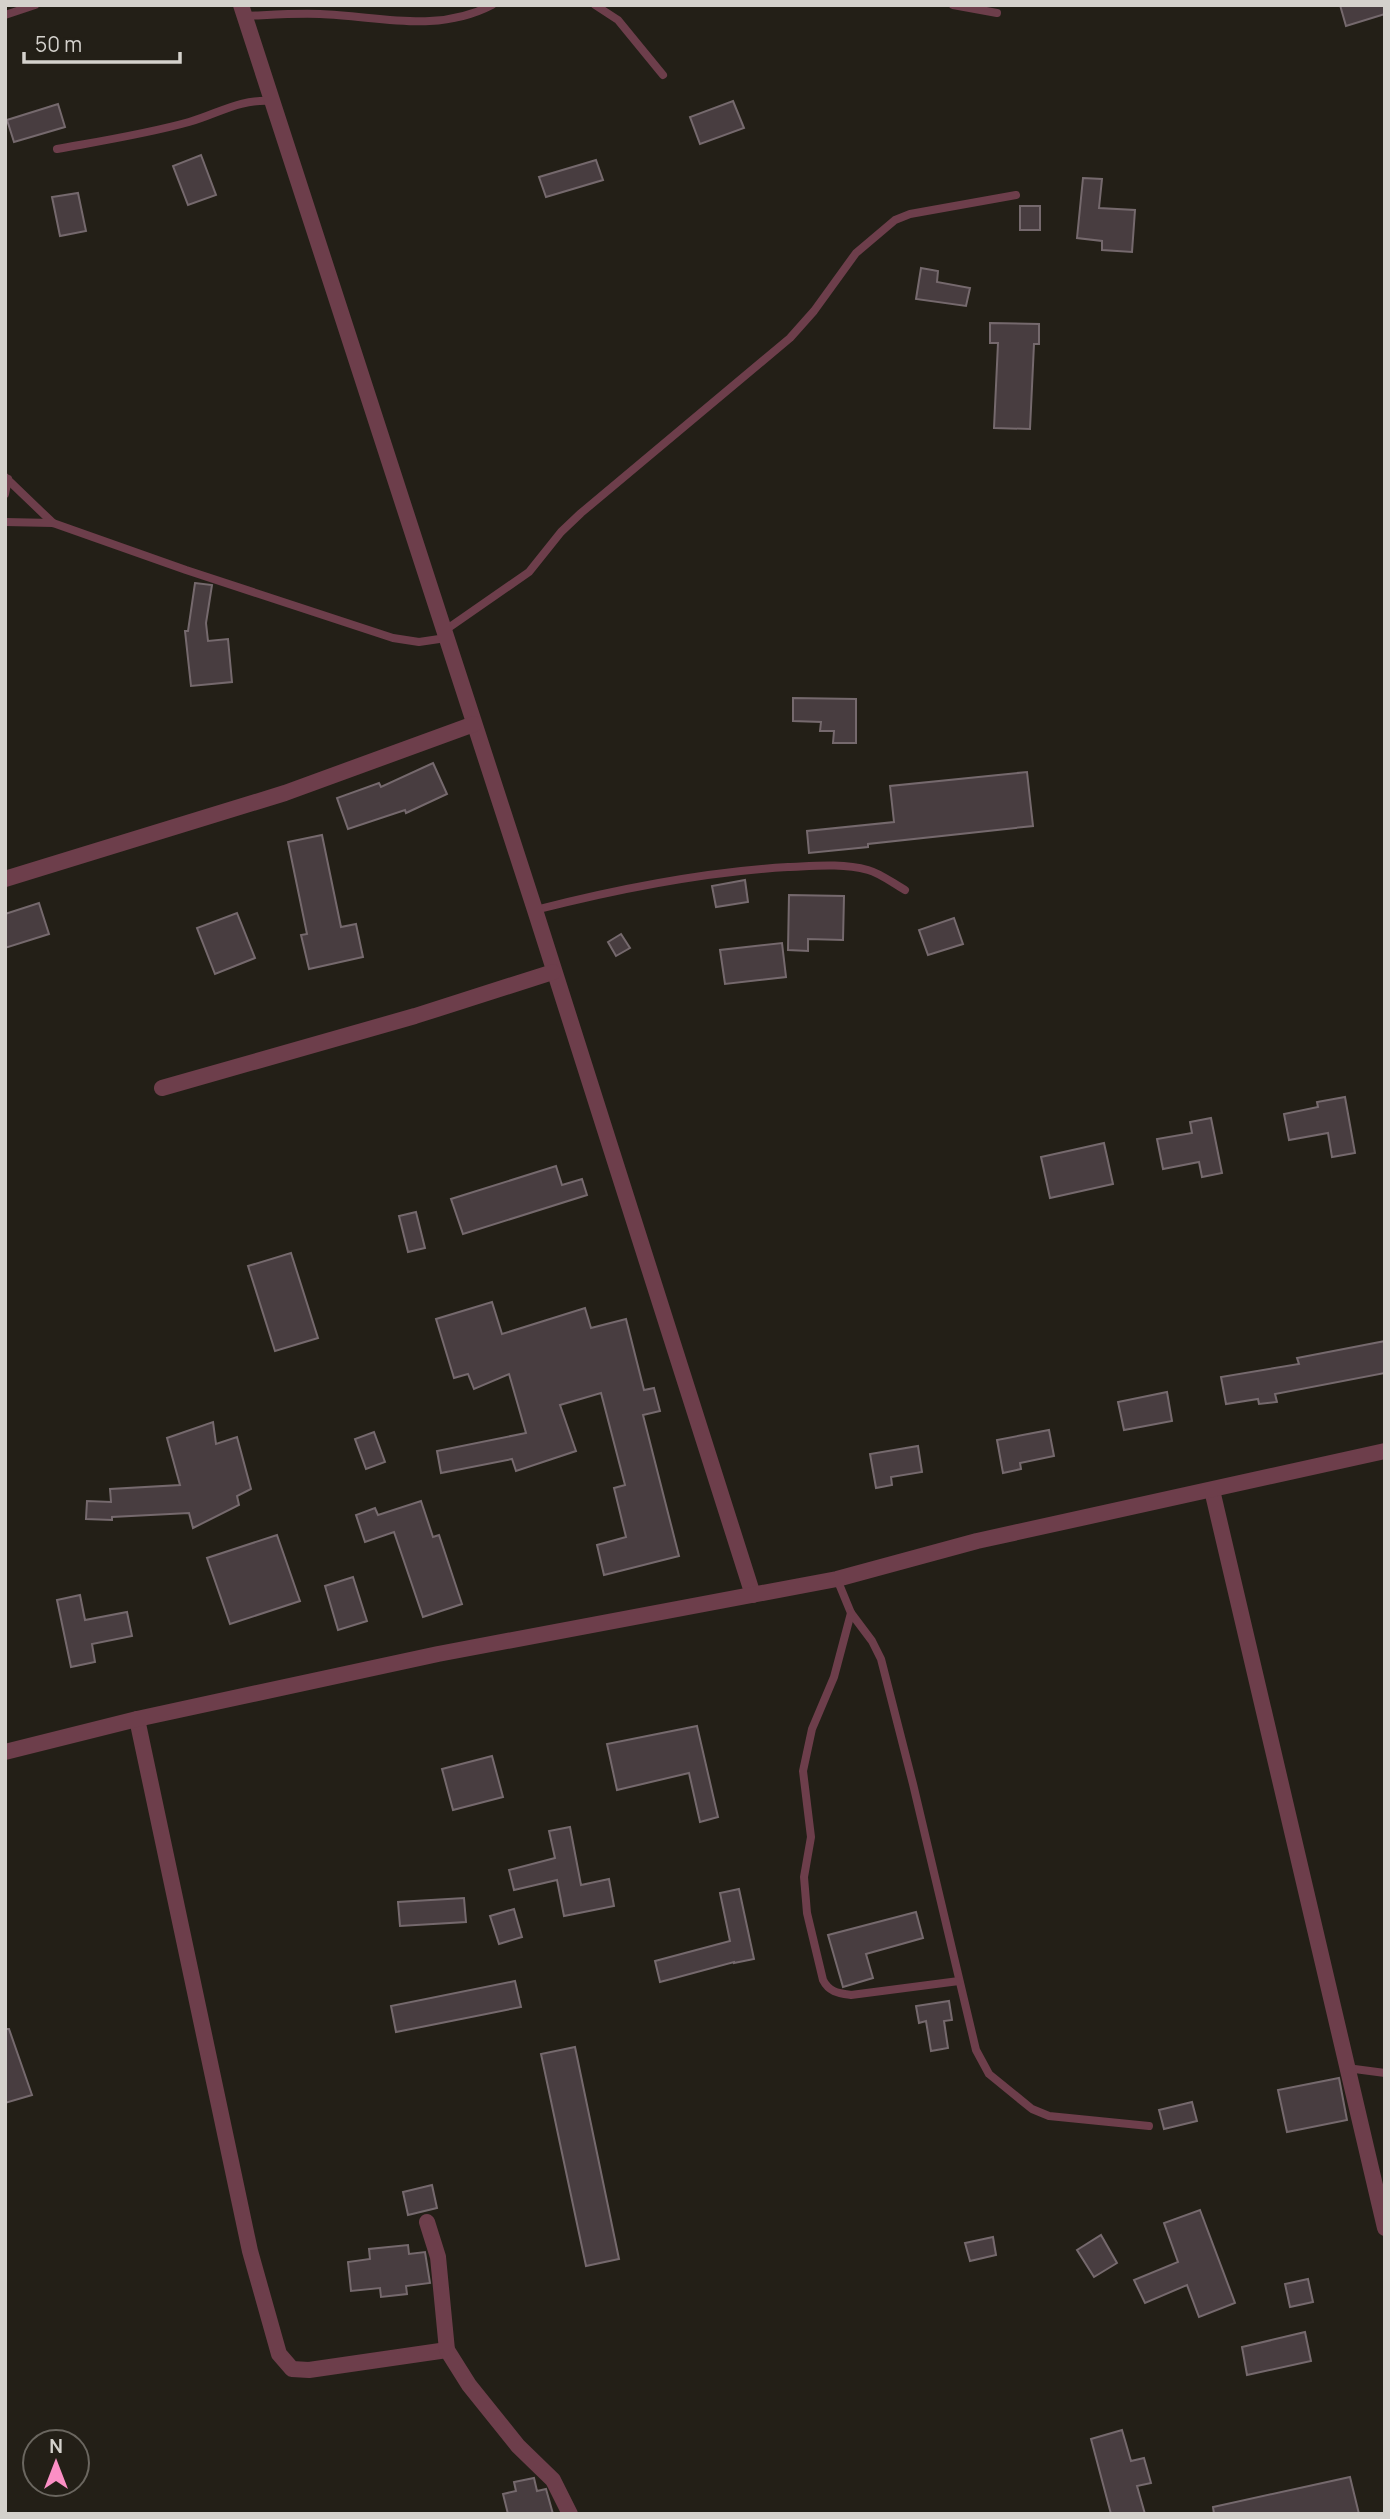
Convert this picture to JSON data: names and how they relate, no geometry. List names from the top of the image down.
{
  "scale_bar": "50 m",
  "north": "top"
}
